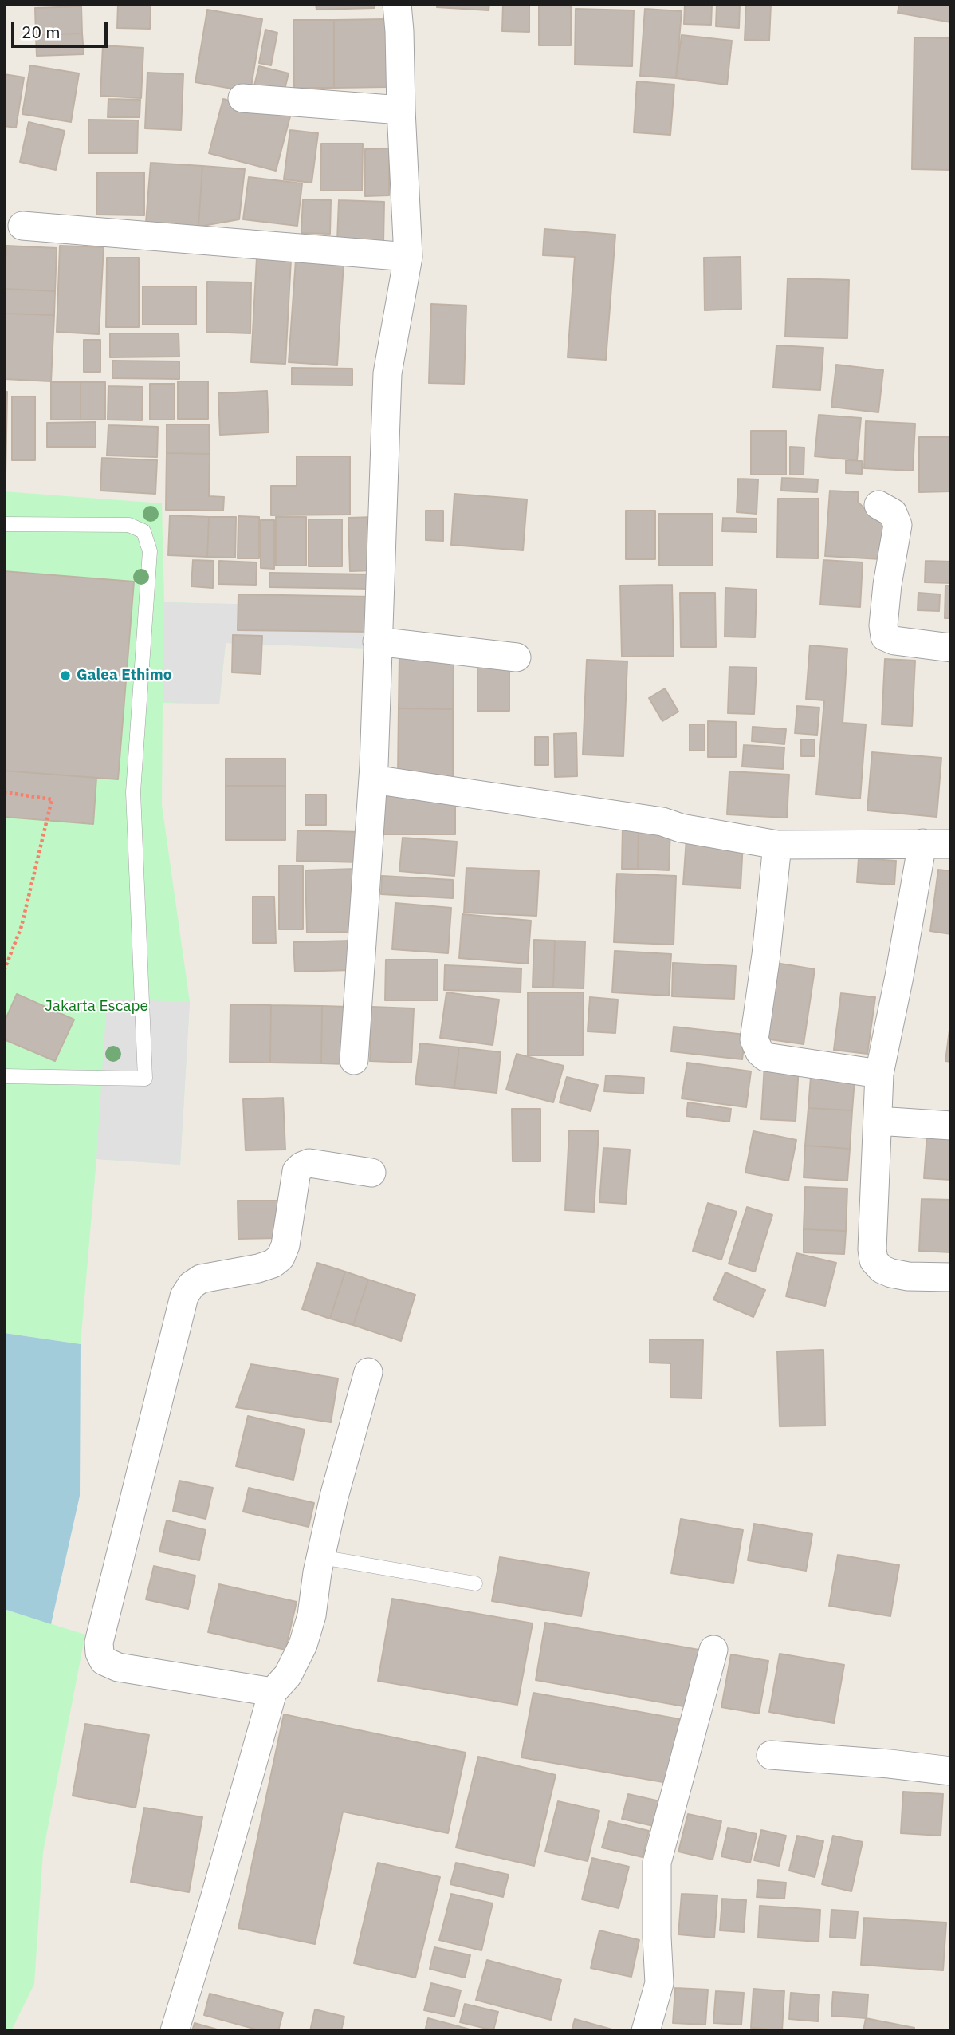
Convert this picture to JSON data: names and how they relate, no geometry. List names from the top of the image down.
{
  "parks": ["Jakarta Escape"],
  "places": ["Galea Ethimo"],
  "scale_bar": "20 m"
}
